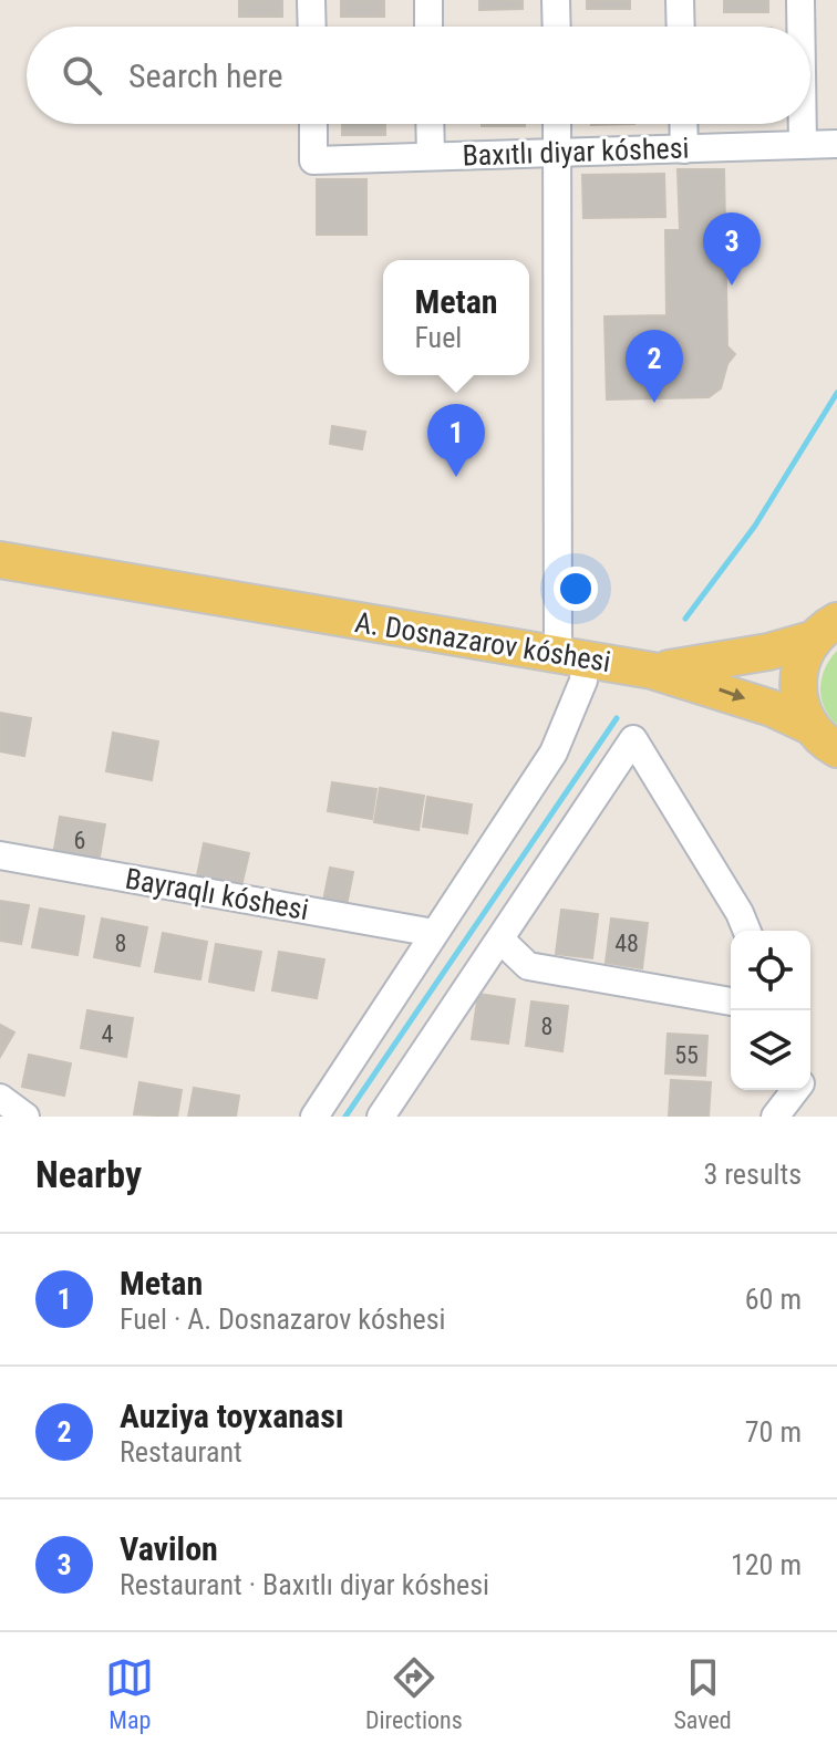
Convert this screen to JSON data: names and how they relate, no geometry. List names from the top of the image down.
{
  "streets": {
    "main road": ["A. Dosnazarov kóshesi"],
    "street": ["Baxıtlı diyar kóshesi", "Bayraqlı kóshesi"]
  },
  "house_numbers": [
    "6",
    "8",
    "48",
    "8",
    "4",
    "55"
  ],
  "page": {
    "search": "Search here",
    "pins": ["3", "2", "1"],
    "popup": ["Metan", "Fuel"],
    "heading": ["Nearby", "3 results"],
    "list": [
      {
        "mark": "1",
        "name": "Metan",
        "note": "Fuel · A. Dosnazarov kóshesi",
        "value": "60 m"
      },
      {
        "mark": "2",
        "name": "Auziya toyxanası",
        "note": "Restaurant",
        "value": "70 m"
      },
      {
        "mark": "3",
        "name": "Vavilon",
        "note": "Restaurant · Baxıtlı diyar kóshesi",
        "value": "120 m"
      }
    ],
    "nav": ["Map", "Directions", "Saved"]
  }
}
